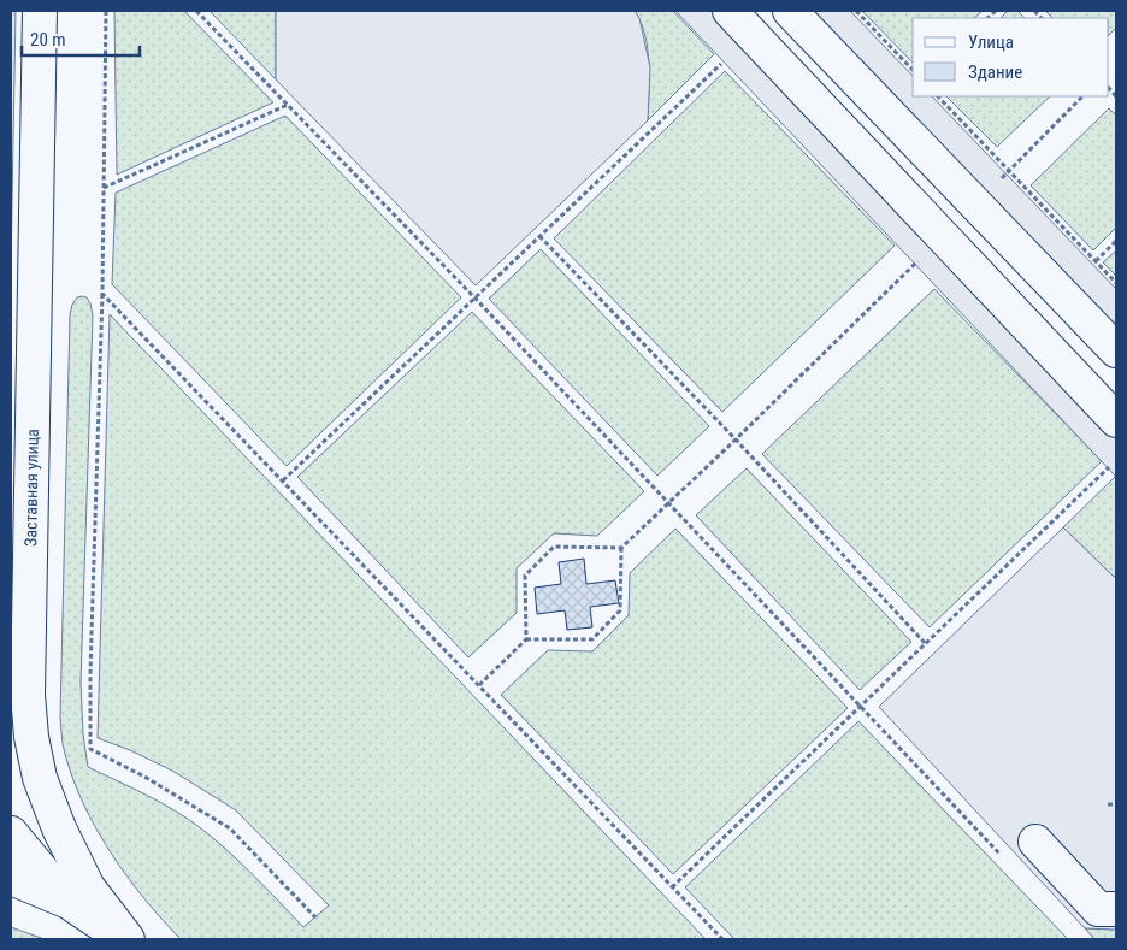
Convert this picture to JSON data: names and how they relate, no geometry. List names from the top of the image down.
{
  "streets": {
    "main road": ["Заставная улица"]
  },
  "legend": ["Улица", "Здание"],
  "scale_bar": "20 m"
}
